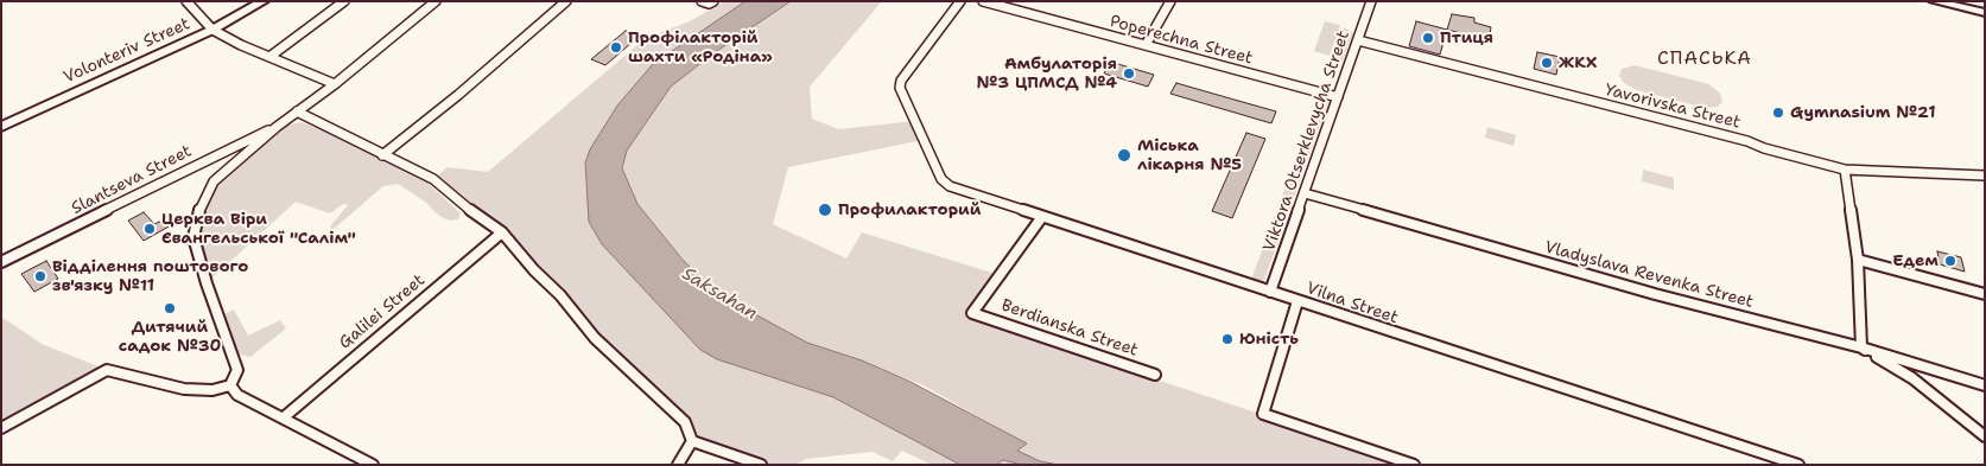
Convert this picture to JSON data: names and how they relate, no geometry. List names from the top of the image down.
{
  "streets": {
    "street": [
      "Poperechna Street",
      "Volonteriv Street",
      "Yavorivska Street",
      "Viktora Otserklevycha Street",
      "Slantseva Street",
      "Vladyslava Revenka Street",
      "Vilna Street",
      "Galilei Street",
      "Berdianska Street"
    ]
  },
  "crossings": [
    ["Poperechna Street", "Viktora Otserklevycha Street"],
    ["Yavorivska Street", "Viktora Otserklevycha Street"],
    ["Viktora Otserklevycha Street", "Vladyslava Revenka Street"],
    ["Viktora Otserklevycha Street", "Vilna Street"],
    ["Vilna Street", "Berdianska Street"]
  ],
  "districts": ["СПАСЬКА"],
  "water": ["Saksahan"],
  "places": [
    "Птиця",
    "Профілакторій шахти «Родіна»",
    "ЖКХ",
    "Амбулаторія №3 ЦПМСД №4",
    "Gymnasium №21",
    "Міська лікарня №5",
    "Профилакторий",
    "Церква Віри Євангельської \"Салім\"",
    "Едем",
    "Відділення поштового зв'язку №11",
    "Дитячий садок №30",
    "Юність"
  ]
}
